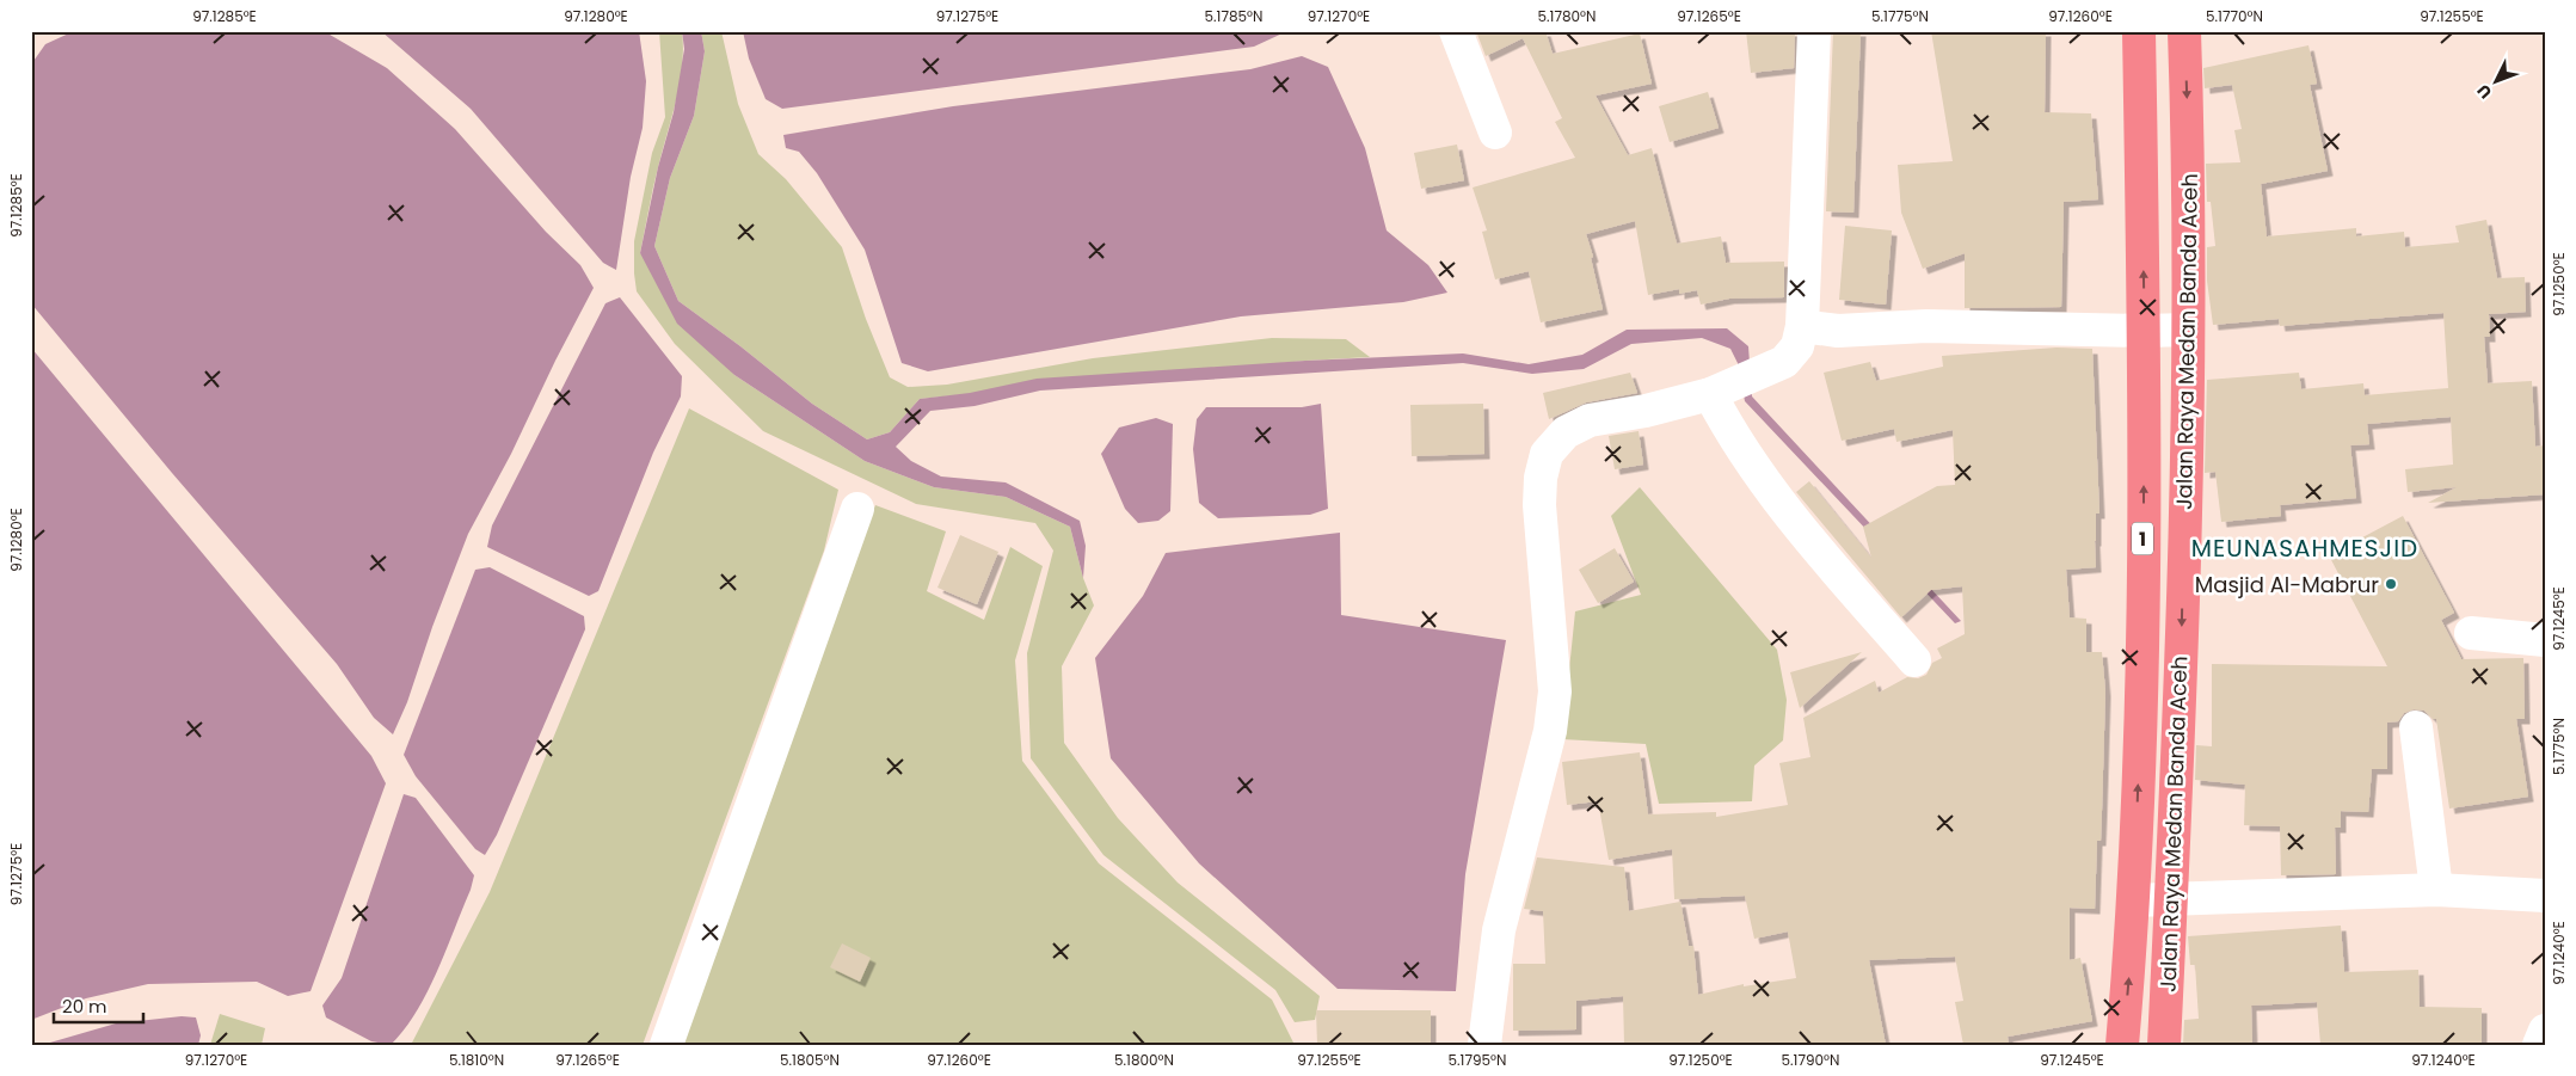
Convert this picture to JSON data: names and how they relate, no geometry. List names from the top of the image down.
{
  "streets": {
    "highway": ["Jalan Raya Medan Banda Aceh", "1"]
  },
  "districts": ["MEUNASAHMESJID"],
  "places": ["Masjid Al-Mabrur"],
  "scale_bar": "20 m",
  "north": "bottom left",
  "coordinates": [
    "97.1285°E",
    "97.1280°E",
    "97.1275°E",
    "5.1785°N",
    "97.1270°E",
    "5.1780°N",
    "97.1265°E",
    "5.1775°N",
    "97.1260°E",
    "5.1770°N",
    "97.1255°E",
    "97.1250°E",
    "97.1245°E",
    "97.1240°E",
    "5.1810°N",
    "5.1805°N",
    "5.1800°N",
    "5.1795°N",
    "5.1790°N"
  ]
}
